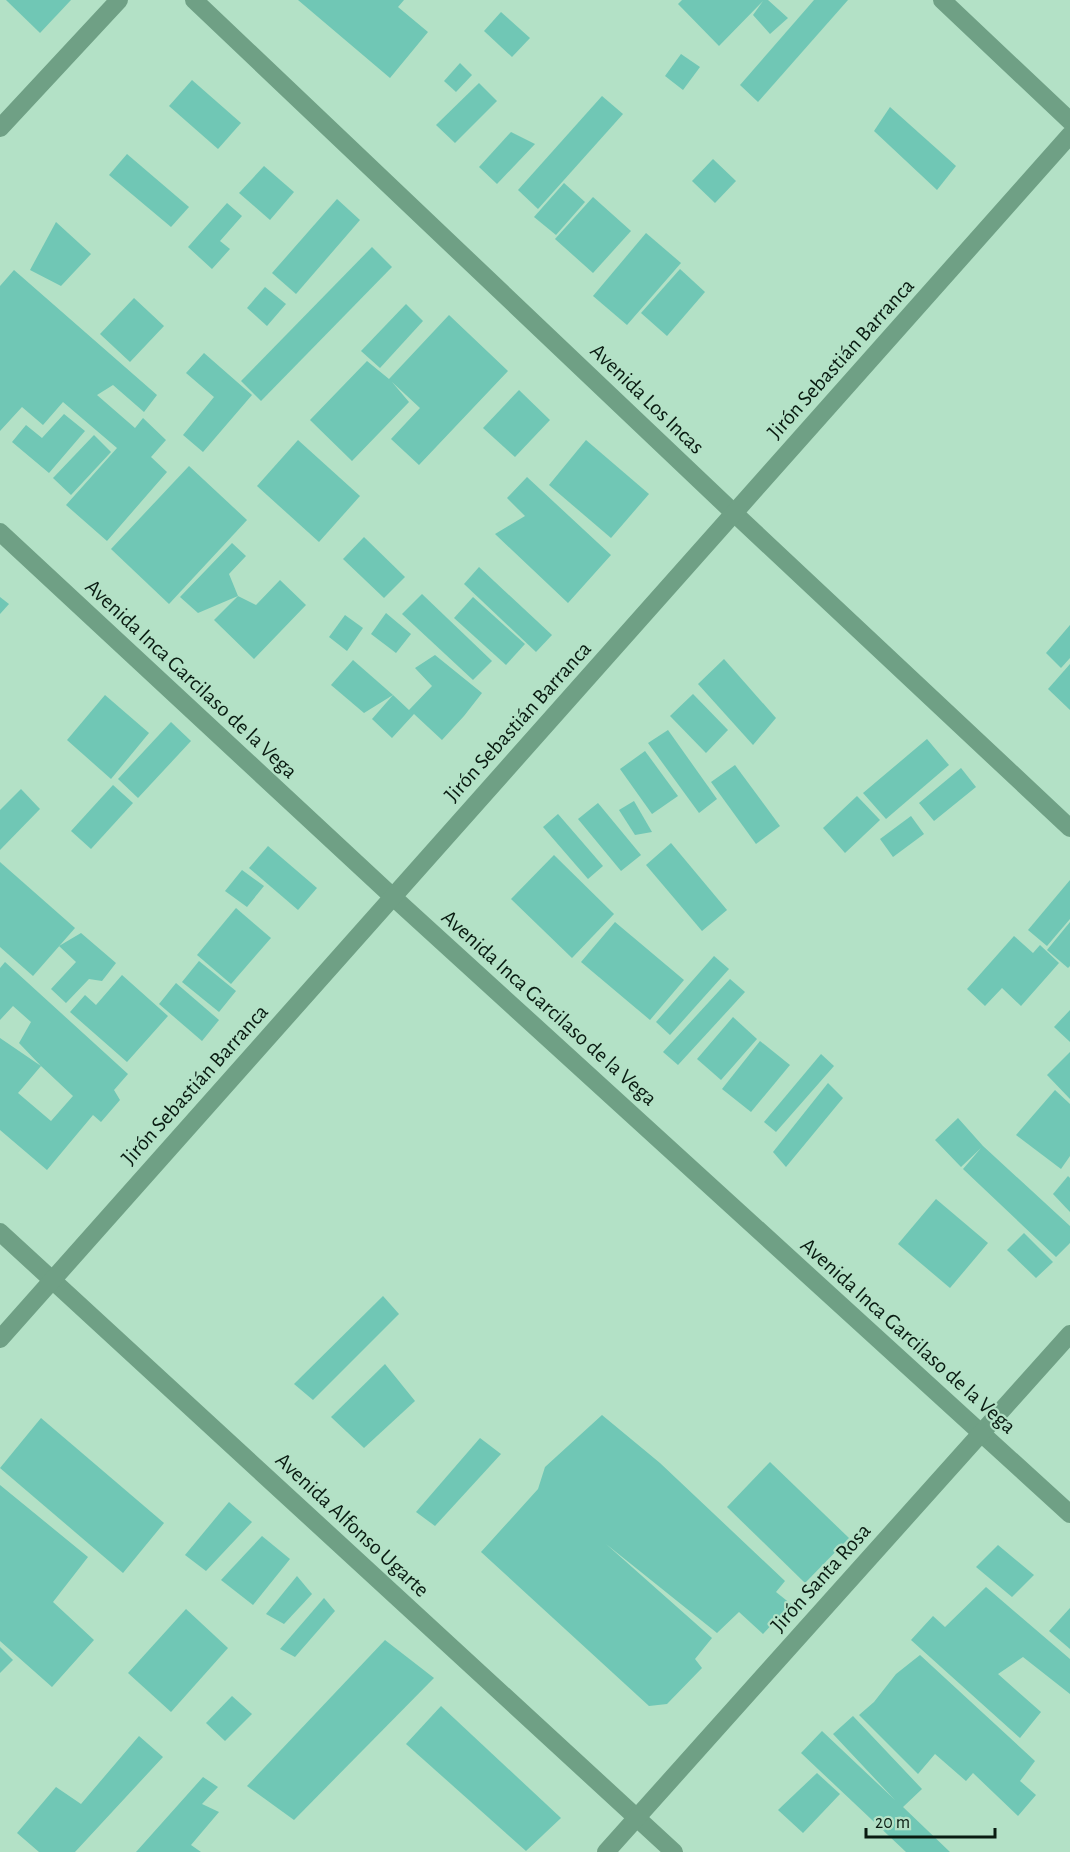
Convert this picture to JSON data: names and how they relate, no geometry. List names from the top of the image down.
{
  "streets": {
    "street": [
      "Jirón Sebastián Barranca",
      "Avenida Los Incas",
      "Avenida Inca Garcilaso de la Vega",
      "Avenida Alfonso Ugarte",
      "Jirón Santa Rosa"
    ]
  },
  "crossings": [
    ["Jirón Sebastián Barranca", "Avenida Los Incas"],
    ["Jirón Sebastián Barranca", "Avenida Inca Garcilaso de la Vega"],
    ["Jirón Sebastián Barranca", "Avenida Alfonso Ugarte"],
    ["Avenida Inca Garcilaso de la Vega", "Jirón Santa Rosa"],
    ["Avenida Alfonso Ugarte", "Jirón Santa Rosa"]
  ],
  "scale_bar": "20 m"
}
